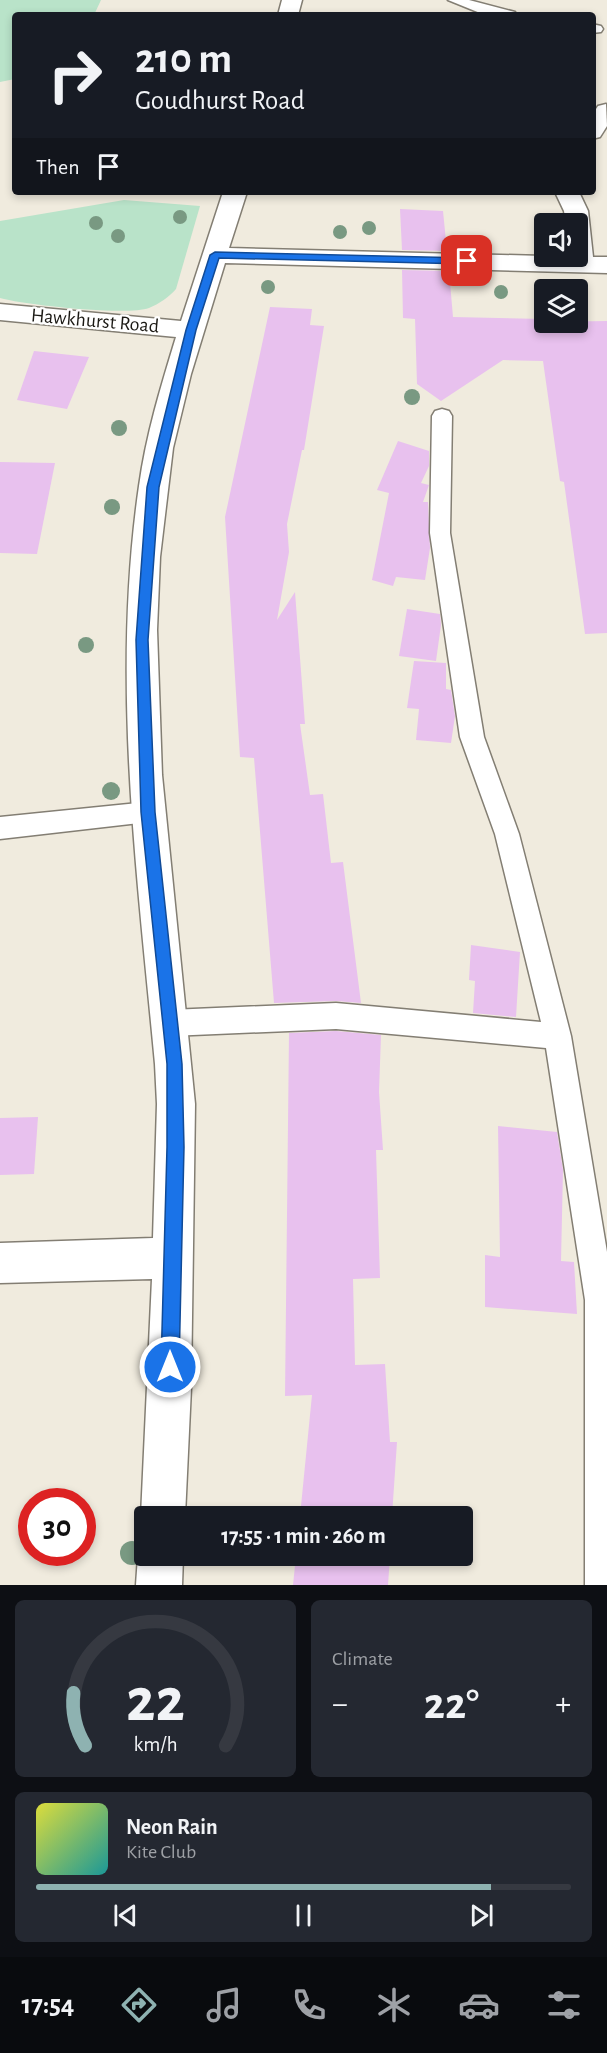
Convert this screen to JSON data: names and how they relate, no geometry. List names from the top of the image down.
{
  "streets": {
    "street": ["Hawkhurst Road"]
  },
  "page": {
    "turn": ["210 m", "Goudhurst Road"],
    "then": "Then",
    "limit": "30",
    "trip": "17:55 · 1 min · 260 m",
    "tile": "Climate",
    "heat": ["−", "22°", "+"],
    "song": ["Neon Rain", "Kite Club"],
    "tabs": "17:54",
    "gauge": ["22", "km/h"]
  }
}
